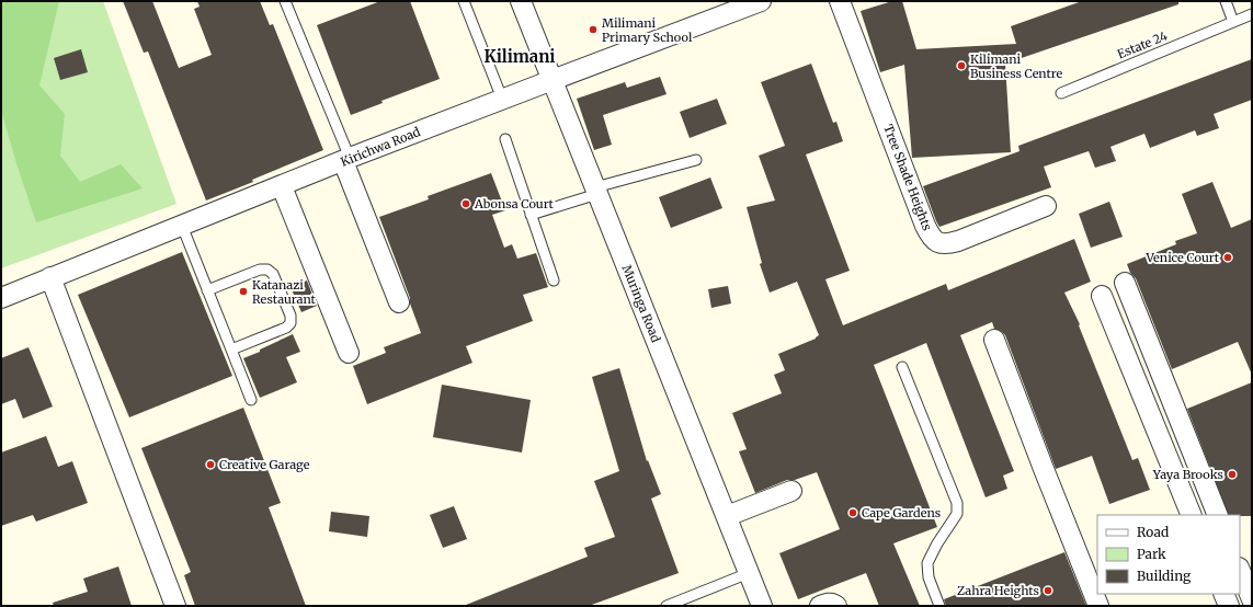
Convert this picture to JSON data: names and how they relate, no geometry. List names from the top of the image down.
{
  "streets": {
    "street": ["Kirichwa Road", "Tree Shade Heights", "Muringa Road"],
    "lane": ["Estate 24"]
  },
  "crossings": [
    ["Kirichwa Road", "Muringa Road"]
  ],
  "districts": ["Kilimani"],
  "places": [
    "Milimani Primary School",
    "Kilimani Business Centre",
    "Abonsa Court",
    "Venice Court",
    "Katanazi Restaurant",
    "Creative Garage",
    "Yaya Brooks",
    "Cape Gardens",
    "Zahra Heights"
  ],
  "legend": ["Road", "Park", "Building"]
}
